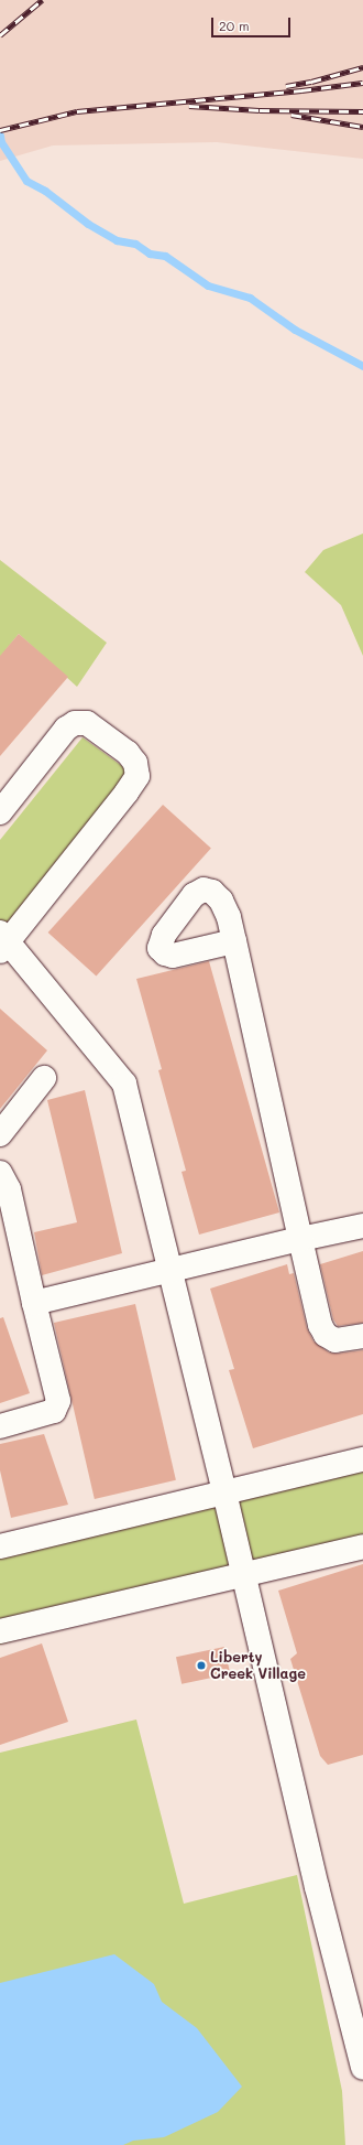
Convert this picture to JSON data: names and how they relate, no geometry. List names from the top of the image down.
{
  "places": ["Liberty Creek Village"],
  "scale_bar": "20 m"
}
